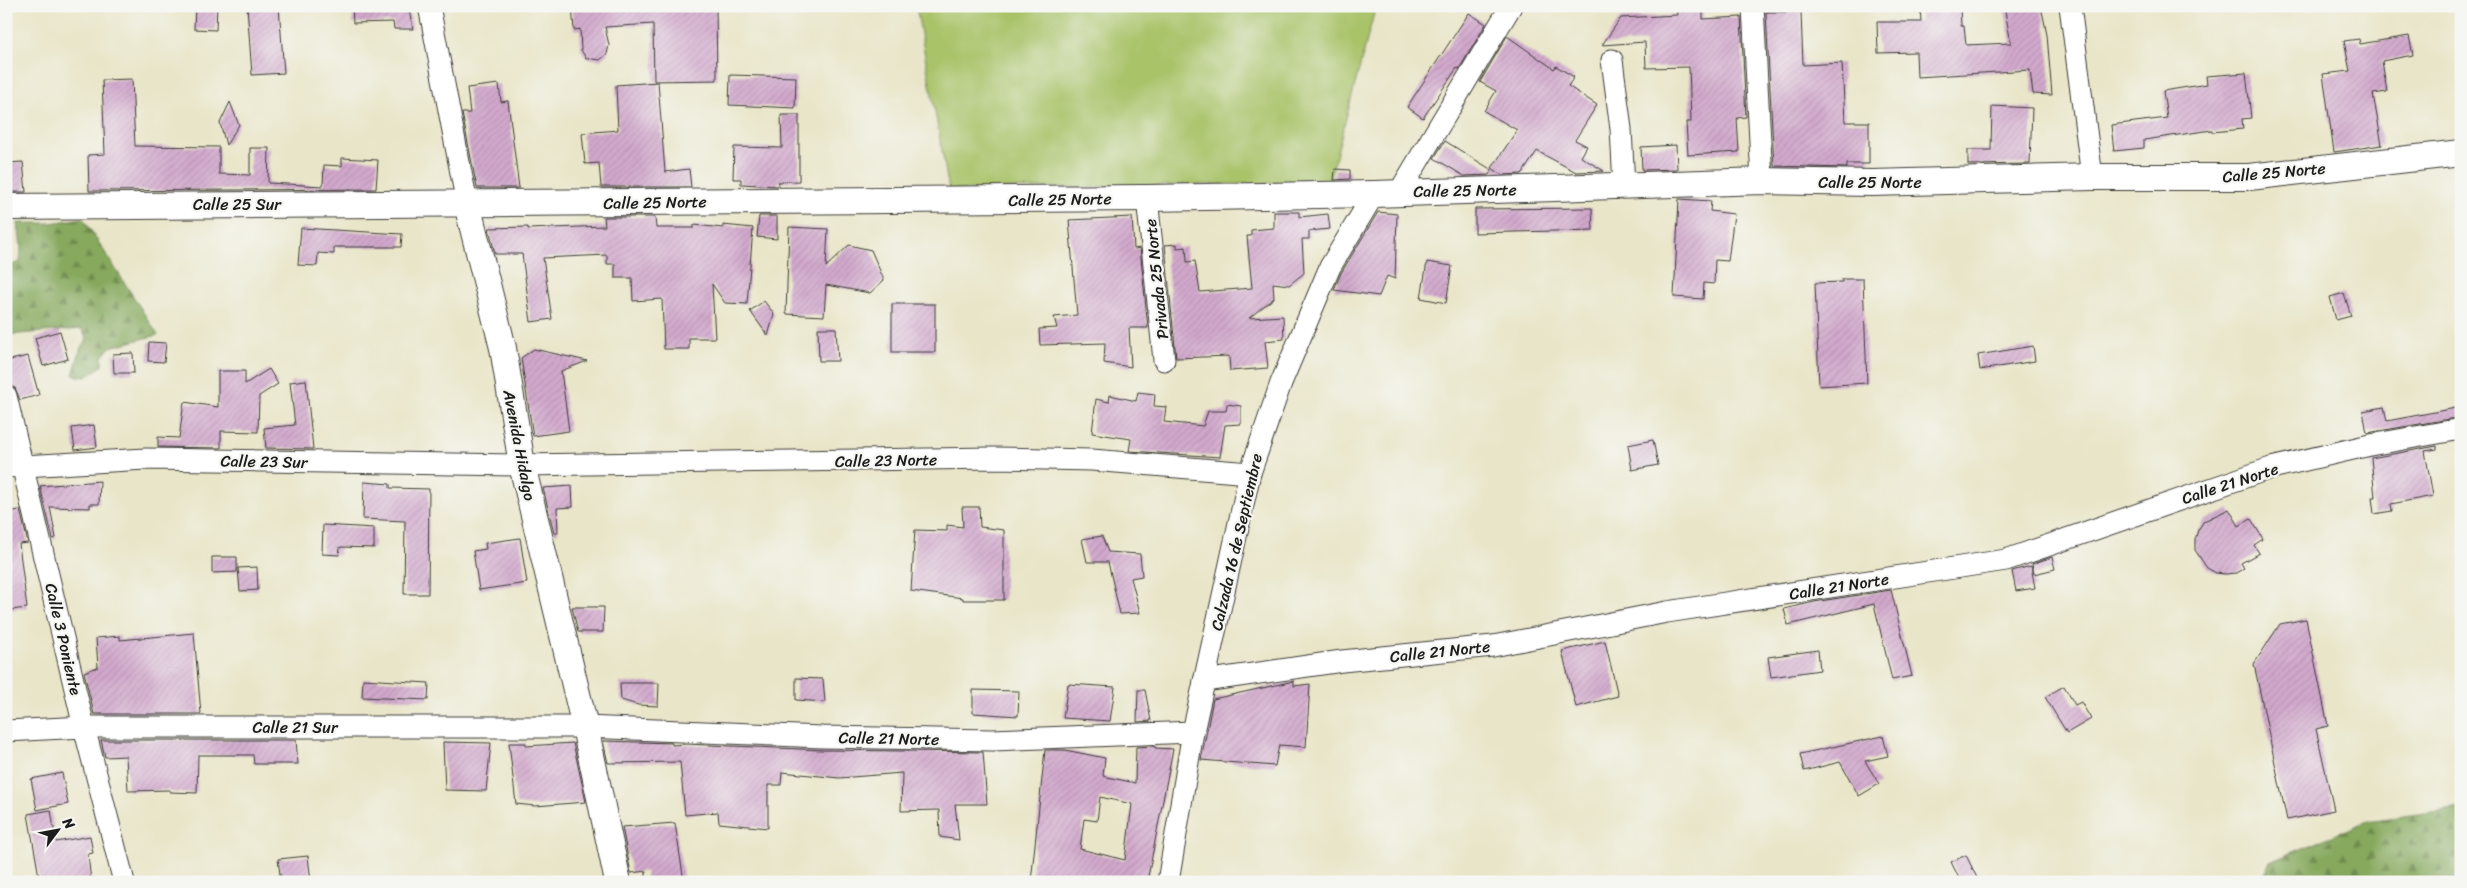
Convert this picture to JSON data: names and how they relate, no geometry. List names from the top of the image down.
{
  "streets": {
    "street": [
      "Calle 25 Norte",
      "Calle 25 Sur",
      "Privada 25 Norte",
      "Avenida Hidalgo",
      "Calle 23 Norte",
      "Calle 23 Sur",
      "Calle 21 Norte",
      "Calzada 16 de Septiembre",
      "Calle 3 Poniente",
      "Calle 21 Sur"
    ]
  },
  "crossings": [
    ["Calle 25 Norte", "Calle 25 Sur"],
    ["Calle 25 Norte", "Privada 25 Norte"],
    ["Calle 25 Norte", "Avenida Hidalgo"],
    ["Calle 25 Norte", "Calzada 16 de Septiembre"],
    ["Calle 25 Sur", "Avenida Hidalgo"],
    ["Avenida Hidalgo", "Calle 23 Norte"],
    ["Avenida Hidalgo", "Calle 23 Sur"],
    ["Avenida Hidalgo", "Calle 21 Norte"],
    ["Avenida Hidalgo", "Calle 21 Sur"],
    ["Calle 23 Norte", "Calle 23 Sur"],
    ["Calle 23 Norte", "Calzada 16 de Septiembre"],
    ["Calle 23 Sur", "Calle 3 Poniente"],
    ["Calle 21 Norte", "Calzada 16 de Septiembre"],
    ["Calle 21 Norte", "Calle 21 Sur"],
    ["Calle 3 Poniente", "Calle 21 Sur"]
  ],
  "north": "top right"
}
